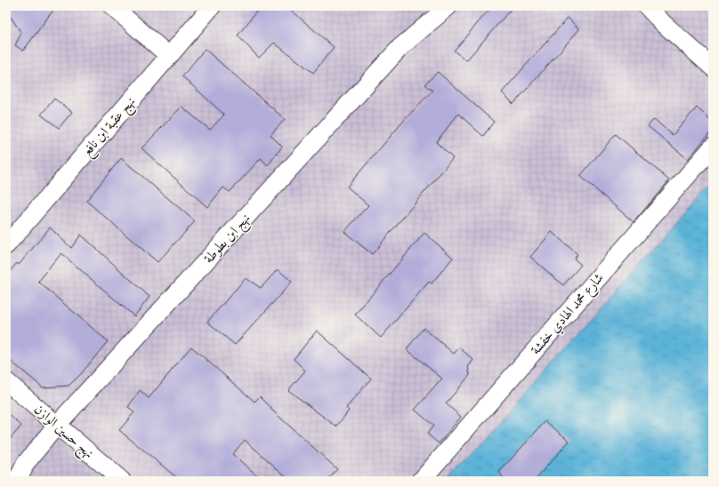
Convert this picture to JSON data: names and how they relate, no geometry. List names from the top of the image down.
{
  "streets": {
    "street": [
      "نهج عقبة ابن نافع",
      "نهج ابن بطوطة",
      "شارع محمد الهادي خفشة",
      "نهج حسين الوازن"
    ]
  },
  "crossings": [
    ["نهج ابن بطوطة", "نهج حسين الوازن"]
  ]
}
